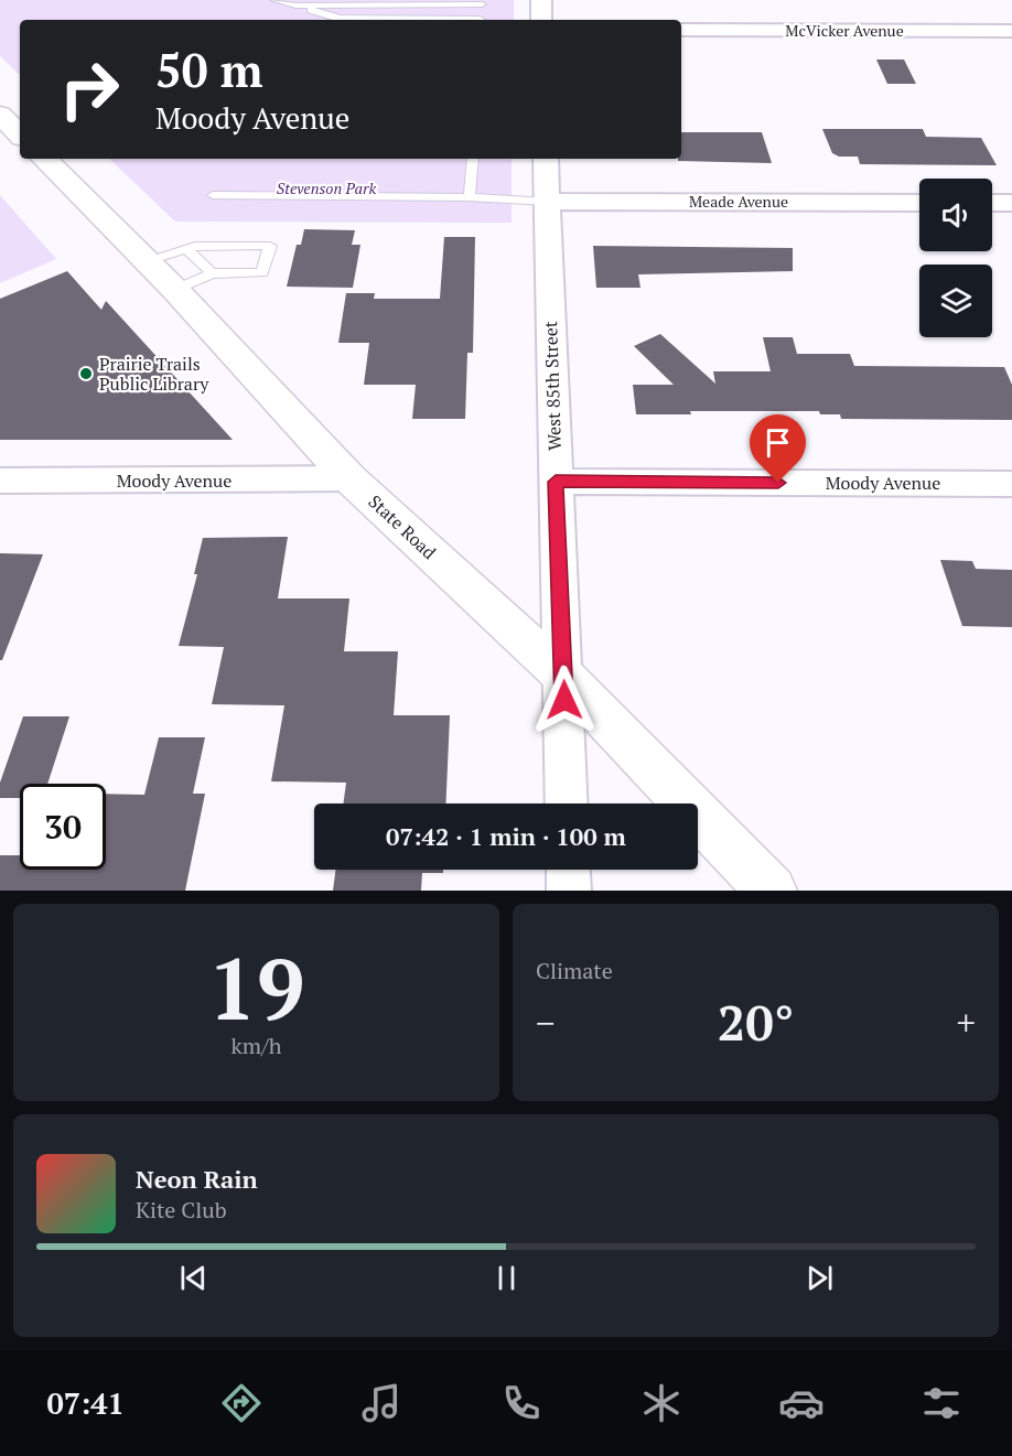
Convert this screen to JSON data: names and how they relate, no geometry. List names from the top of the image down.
{
  "streets": {
    "street": [
      "McVicker Avenue",
      "Meade Avenue",
      "West 85th Street",
      "Moody Avenue",
      "State Road"
    ]
  },
  "crossings": [
    ["Meade Avenue", "West 85th Street"],
    ["West 85th Street", "Moody Avenue"],
    ["West 85th Street", "State Road"],
    ["Moody Avenue", "State Road"]
  ],
  "parks": ["Stevenson Park"],
  "places": ["Prairie Trails Public Library"],
  "page": {
    "turn": ["50 m", "Moody Avenue"],
    "limit": "30",
    "trip": "07:42 · 1 min · 100 m",
    "tile": [
      ["19", "km/h"],
      "Climate"
    ],
    "heat": ["−", "20°", "+"],
    "song": ["Neon Rain", "Kite Club"],
    "tabs": "07:41"
  }
}
